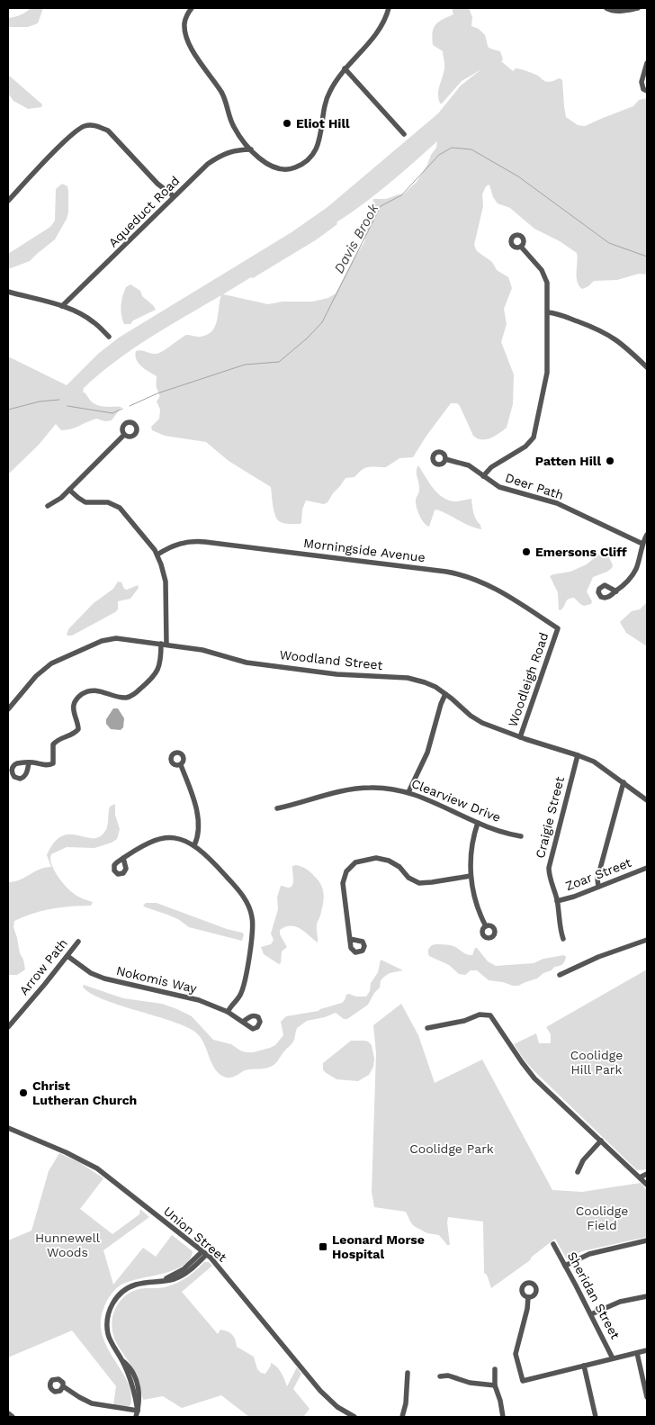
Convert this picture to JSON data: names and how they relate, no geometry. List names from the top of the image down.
{
  "streets": {
    "street": [
      "Aqueduct Road",
      "Deer Path",
      "Morningside Avenue",
      "Woodland Street",
      "Woodleigh Road",
      "Clearview Drive",
      "Craigie Street",
      "Zoar Street",
      "Arrow Path",
      "Nokomis Way",
      "Union Street",
      "Sheridan Street"
    ]
  },
  "crossings": [
    ["Morningside Avenue", "Woodleigh Road"],
    ["Woodland Street", "Woodleigh Road"],
    ["Woodland Street", "Craigie Street"],
    ["Craigie Street", "Zoar Street"],
    ["Arrow Path", "Nokomis Way"]
  ],
  "water": ["Davis Brook"],
  "parks": [
    "Coolidge Hill Park",
    "Coolidge Park",
    "Coolidge Field",
    "Hunnewell Woods"
  ],
  "places": {
    "other": [
      "Eliot Hill",
      "Patten Hill",
      "Emersons Cliff",
      "Christ Lutheran Church"
    ],
    "transit": ["Leonard Morse Hospital"]
  }
}
